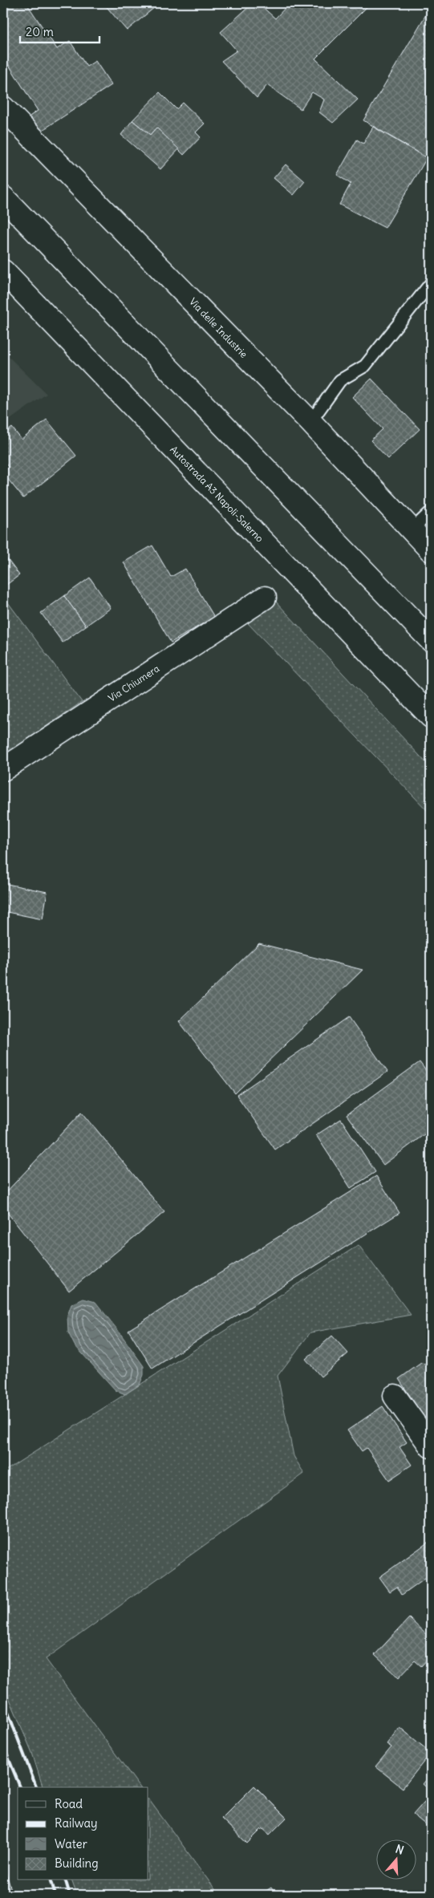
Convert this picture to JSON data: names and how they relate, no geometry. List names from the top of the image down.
{
  "streets": {
    "main road": ["Via delle Industrie", "Autostrada A3 Napoli-Salerno", "Via Chiumera"]
  },
  "legend": [
    "Road",
    "Railway",
    "Water",
    "Building"
  ],
  "scale_bar": "20 m",
  "north": "top"
}
